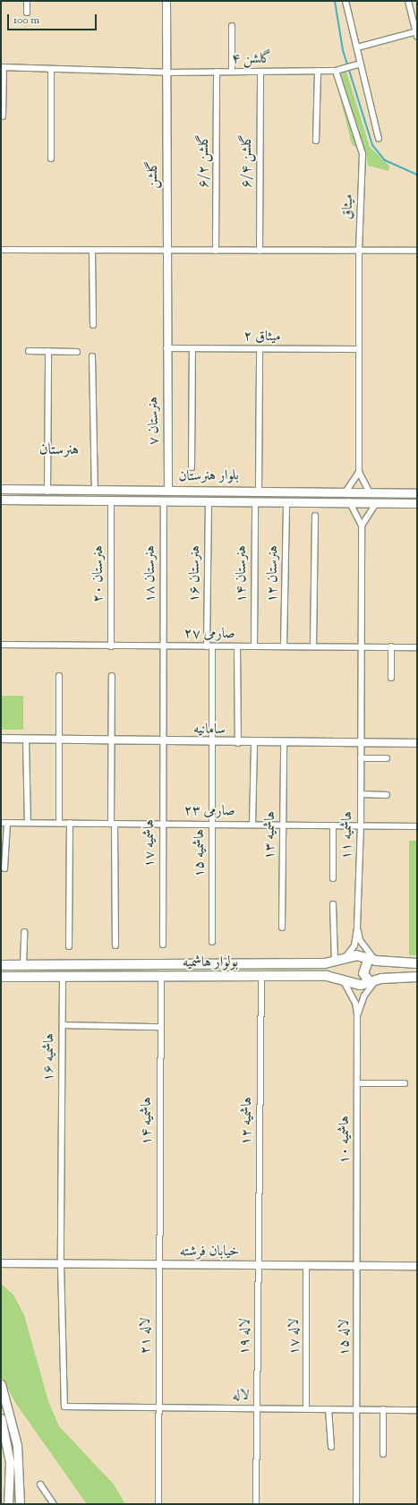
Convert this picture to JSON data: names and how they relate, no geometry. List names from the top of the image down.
{
  "streets": {
    "main road": ["بلوار هنرستان", "بولوار هاشمیه"],
    "street": [
      "گلشن ۴",
      "گلشن ۶/۲",
      "گلشن ۶/۴",
      "گلشن",
      "میثاق",
      "میثاق ۲",
      "هنرستان ۷",
      "هنرستان ۲۰",
      "هنرستان ۱۸",
      "هنرستان ۱۶",
      "هنرستان ۱۴",
      "هنرستان ۱۲",
      "صارمی ۲۷",
      "سامانیه",
      "صارمی ۲۳",
      "هاشمیه ۱۳",
      "هاشمیه ۱۱",
      "هاشمیه ۱۷",
      "هاشمیه ۱۵",
      "هاشمیه ۱۶",
      "هاشمیه ۱۴",
      "هاشمیه ۱۲",
      "هاشمیه ۱۰",
      "خیابان فرشته",
      "لاله ۲۱",
      "لاله ۱۹",
      "لاله ۱۷",
      "لاله ۱۵",
      "لاله"
    ]
  },
  "crossings": [
    ["گلشن ۴", "گلشن ۶/۲"],
    ["گلشن ۴", "گلشن ۶/۴"],
    ["گلشن ۴", "گلشن"],
    ["گلشن ۴", "میثاق"],
    ["گلشن", "میثاق ۲"],
    ["گلشن", "هنرستان ۷"],
    ["میثاق", "میثاق ۲"],
    ["میثاق ۲", "هنرستان ۷"],
    ["هنرستان ۷", "بلوار هنرستان"],
    ["بلوار هنرستان", "هنرستان ۲۰"],
    ["بلوار هنرستان", "هنرستان ۱۸"],
    ["بلوار هنرستان", "هنرستان ۱۶"],
    ["بلوار هنرستان", "هنرستان ۱۴"],
    ["بلوار هنرستان", "هنرستان ۱۲"],
    ["هنرستان ۲۰", "صارمی ۲۷"],
    ["هنرستان ۱۸", "صارمی ۲۷"],
    ["هنرستان ۱۸", "سامانیه"],
    ["هنرستان ۱۸", "هاشمیه ۱۷"],
    ["هنرستان ۱۶", "صارمی ۲۷"],
    ["هنرستان ۱۶", "سامانیه"],
    ["هنرستان ۱۶", "هاشمیه ۱۵"],
    ["هنرستان ۱۴", "صارمی ۲۷"],
    ["هنرستان ۱۲", "صارمی ۲۷"],
    ["صارمی ۲۷", "هاشمیه ۱۱"],
    ["سامانیه", "هاشمیه ۱۳"],
    ["سامانیه", "هاشمیه ۱۱"],
    ["سامانیه", "هاشمیه ۱۷"],
    ["سامانیه", "هاشمیه ۱۵"],
    ["صارمی ۲۳", "هاشمیه ۱۳"],
    ["صارمی ۲۳", "هاشمیه ۱۱"],
    ["صارمی ۲۳", "هاشمیه ۱۷"],
    ["صارمی ۲۳", "هاشمیه ۱۵"],
    ["بولوار هاشمیه", "هاشمیه ۱۶"],
    ["بولوار هاشمیه", "هاشمیه ۱۴"],
    ["بولوار هاشمیه", "هاشمیه ۱۲"],
    ["هاشمیه ۱۶", "خیابان فرشته"],
    ["هاشمیه ۱۶", "لاله"],
    ["هاشمیه ۱۴", "خیابان فرشته"],
    ["هاشمیه ۱۴", "لاله ۲۱"],
    ["هاشمیه ۱۲", "خیابان فرشته"],
    ["هاشمیه ۱۲", "لاله ۱۹"],
    ["هاشمیه ۱۰", "خیابان فرشته"],
    ["هاشمیه ۱۰", "لاله ۱۵"],
    ["خیابان فرشته", "لاله ۲۱"],
    ["خیابان فرشته", "لاله ۱۹"],
    ["خیابان فرشته", "لاله ۱۷"],
    ["خیابان فرشته", "لاله ۱۵"],
    ["لاله ۲۱", "لاله"],
    ["لاله ۱۹", "لاله"],
    ["لاله ۱۷", "لاله"],
    ["لاله ۱۵", "لاله"]
  ],
  "districts": ["هنرستان"],
  "scale_bar": "100 m"
}
